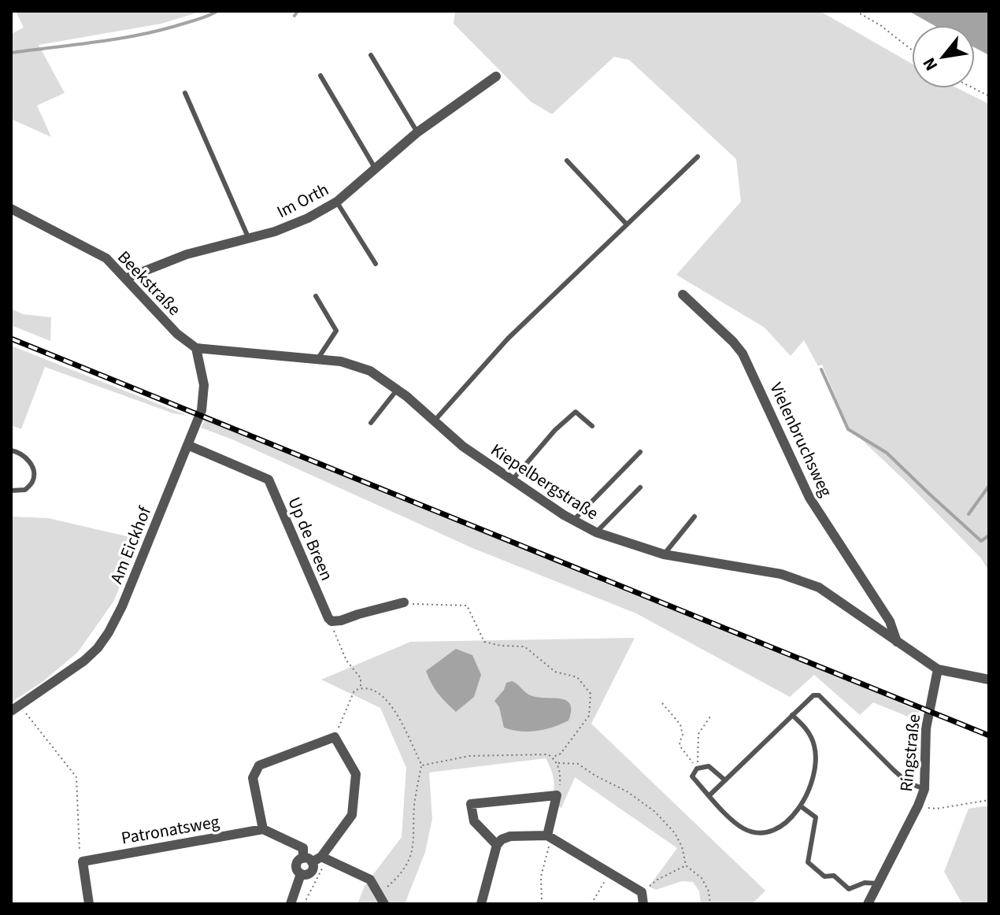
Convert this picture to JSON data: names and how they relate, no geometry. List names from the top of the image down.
{
  "streets": {
    "street": [
      "Im Orth",
      "Beekstraße",
      "Vielenbruchsweg",
      "Kiepelbergstraße",
      "Up de Breen",
      "Am Eickhof",
      "Ringstraße",
      "Patronatsweg"
    ]
  },
  "crossings": [
    ["Im Orth", "Beekstraße"],
    ["Beekstraße", "Kiepelbergstraße"],
    ["Beekstraße", "Am Eickhof"],
    ["Vielenbruchsweg", "Kiepelbergstraße"],
    ["Kiepelbergstraße", "Am Eickhof"],
    ["Kiepelbergstraße", "Ringstraße"],
    ["Up de Breen", "Am Eickhof"]
  ],
  "north": "bottom left"
}
